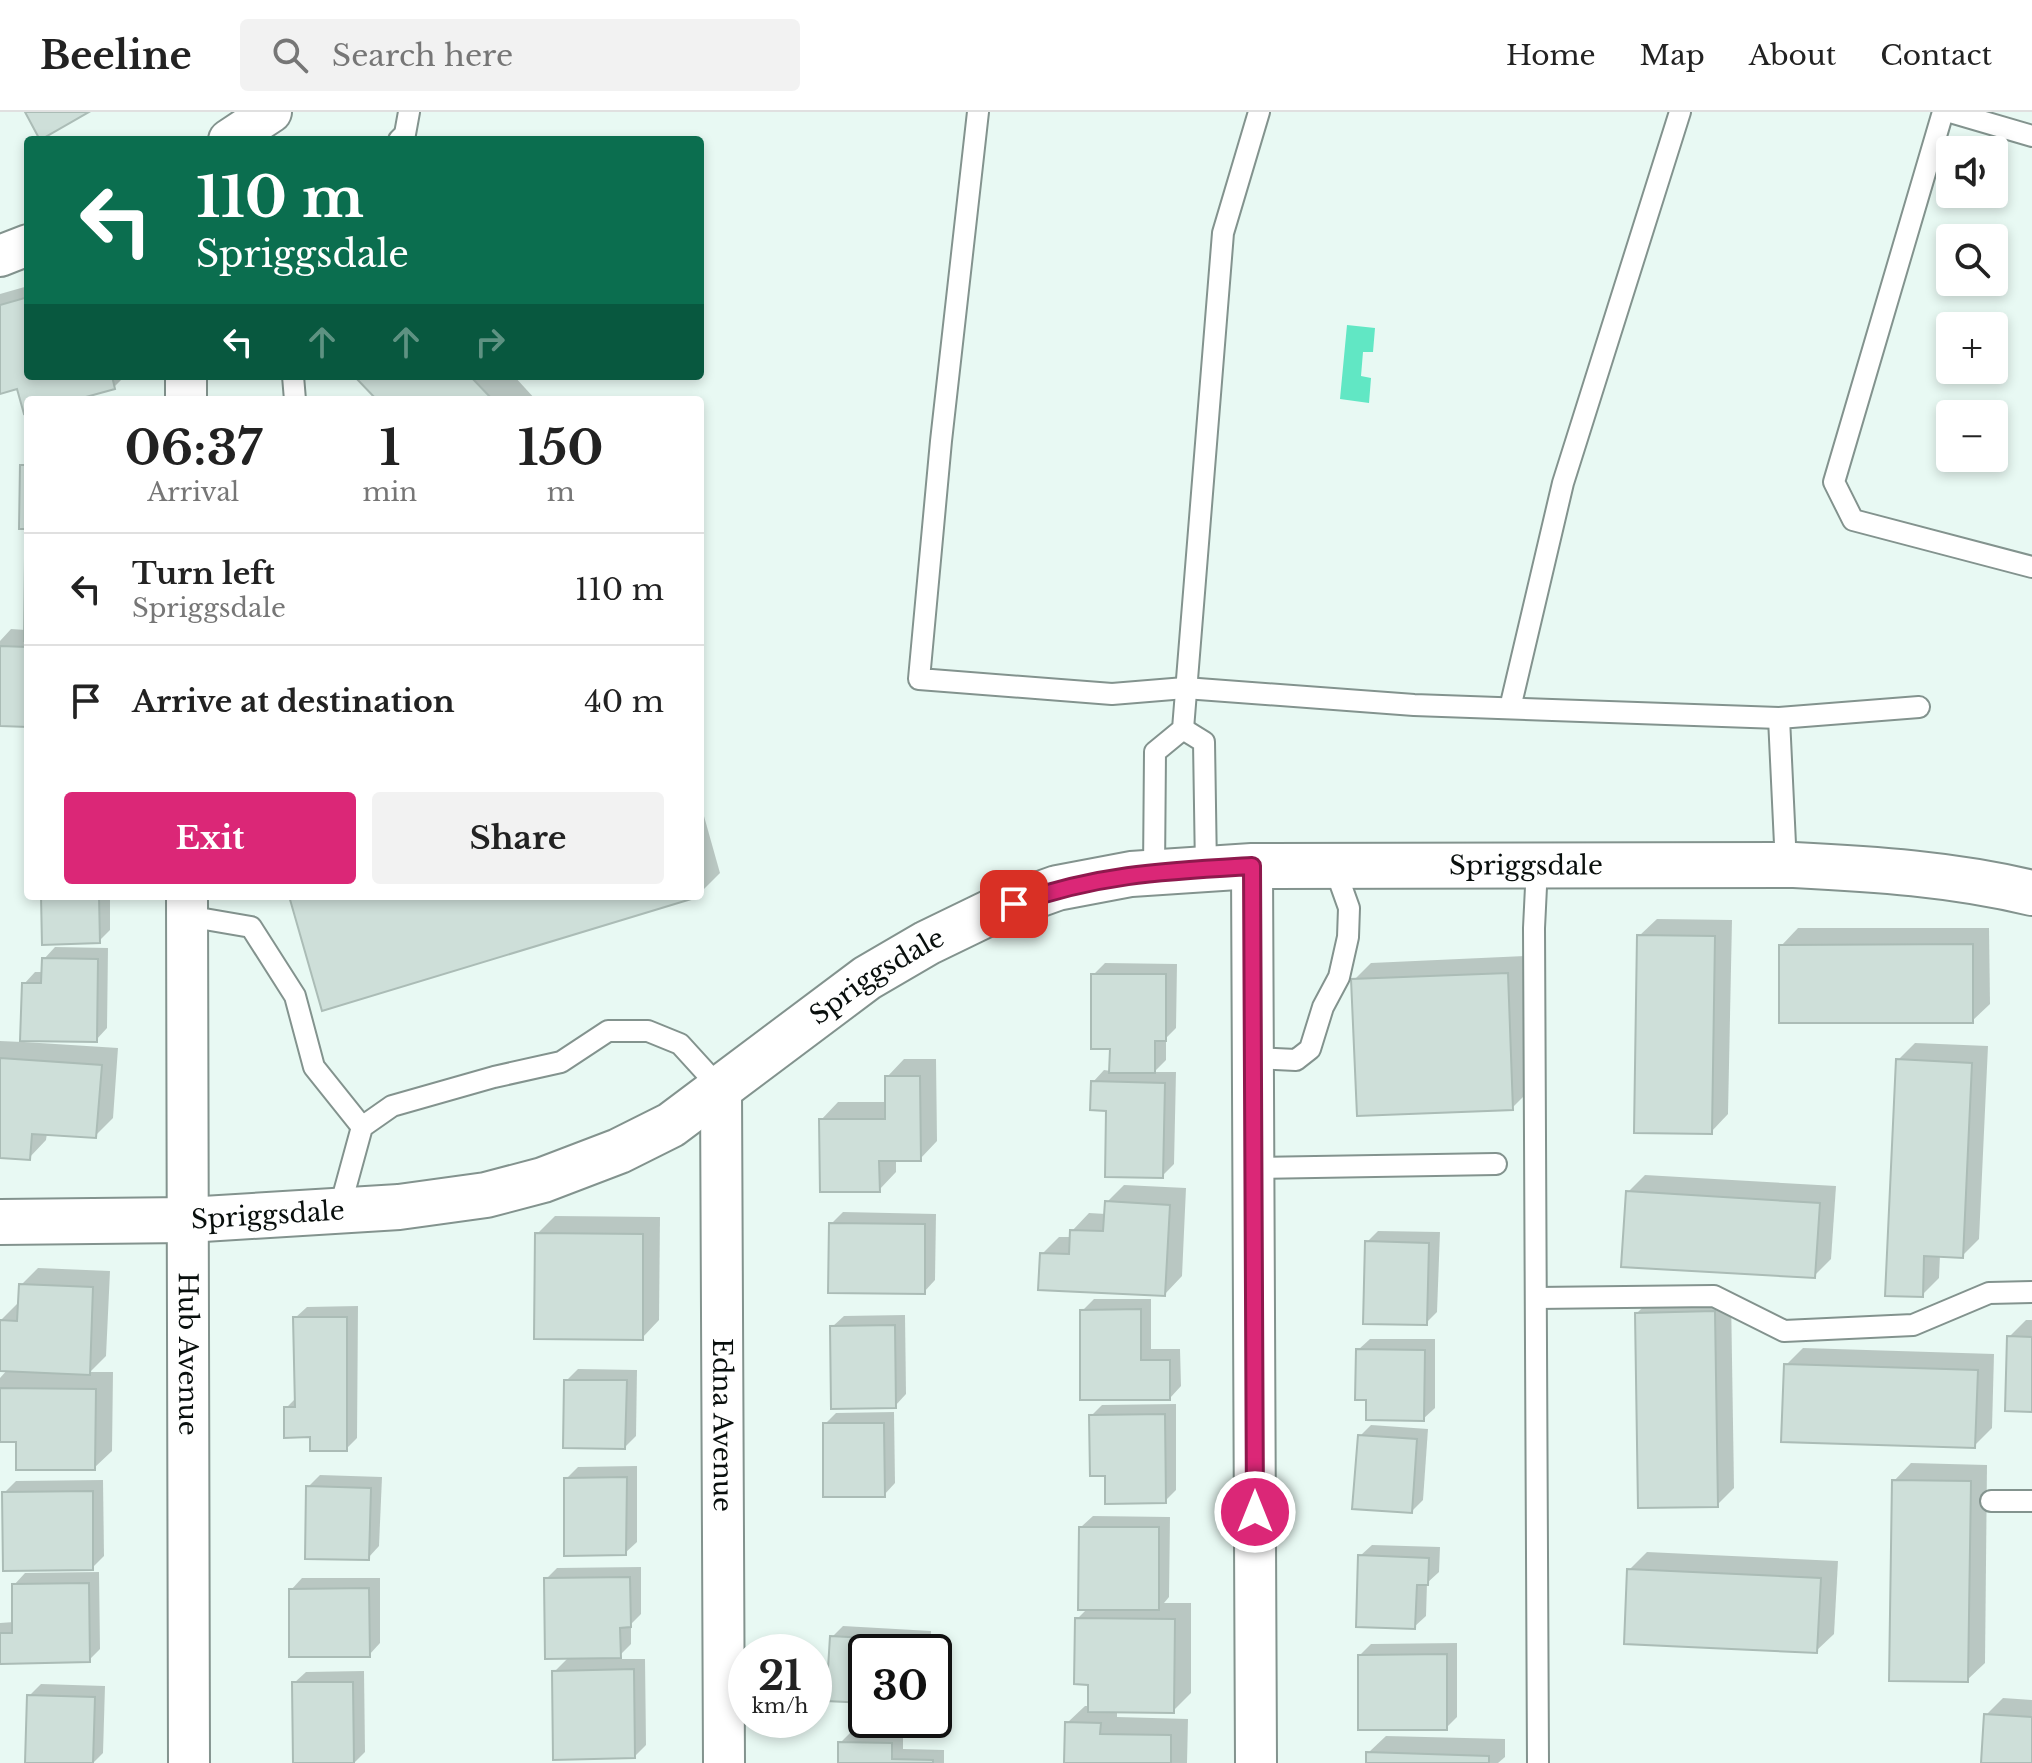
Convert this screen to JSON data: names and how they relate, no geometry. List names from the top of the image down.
{
  "streets": {
    "street": ["Spriggsdale", "Hub Avenue", "Edna Avenue"]
  },
  "crossings": [
    ["Spriggsdale", "Hub Avenue"],
    ["Spriggsdale", "Edna Avenue"]
  ],
  "page": {
    "header": "Beeline",
    "search": "Search here",
    "nav": [
      "Home",
      "Map",
      "About",
      "Contact"
    ],
    "map_buttons": ["+", "−"],
    "turn": ["110 m", "Spriggsdale"],
    "eta": [
      "06:37",
      "Arrival",
      "1",
      "min",
      "150",
      "m"
    ],
    "list": [
      {
        "name": "Turn left",
        "note": "Spriggsdale",
        "value": "110 m"
      },
      {
        "name": "Arrive at destination",
        "value": "40 m"
      }
    ],
    "buttons": ["Exit", "Share"],
    "speed": "21 km/h",
    "limit": "30"
  }
}
